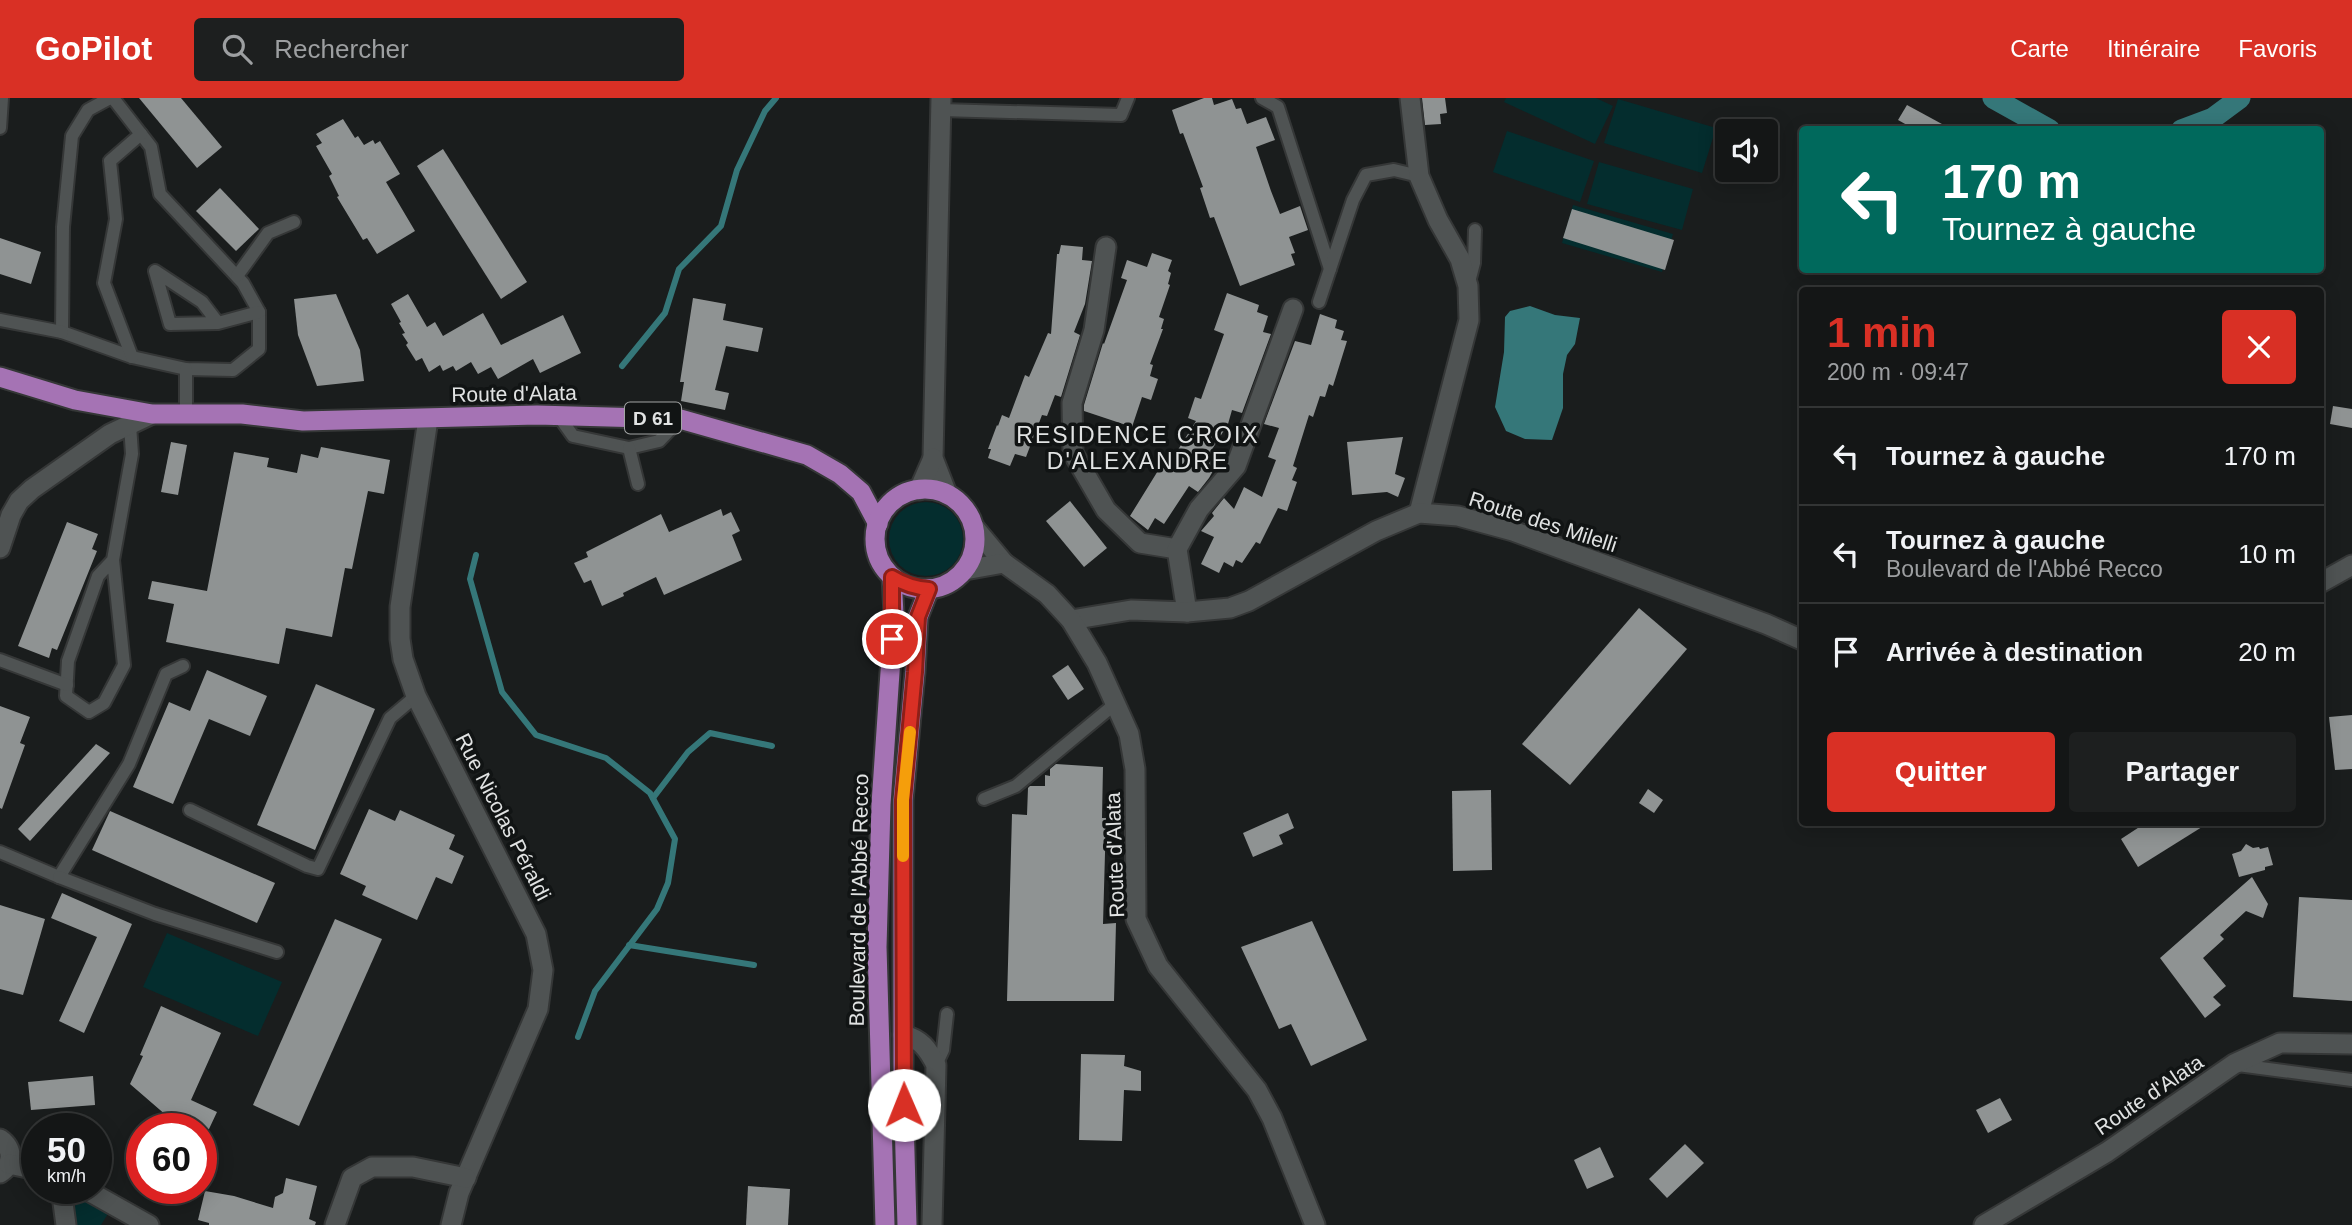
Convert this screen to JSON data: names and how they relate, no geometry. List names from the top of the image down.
{
  "streets": {
    "main road": ["Route d'Alata", "D 61", "Boulevard de l'Abbé Recco"],
    "street": ["Route des Milelli", "Rue Nicolas Péraldi"]
  },
  "crossings": [
    ["Route d'Alata", "D 61"],
    ["Route d'Alata", "Route des Milelli"],
    ["Route d'Alata", "Rue Nicolas Péraldi"],
    ["Route d'Alata", "Boulevard de l'Abbé Recco"]
  ],
  "districts": ["RESIDENCE CROIX D'ALEXANDRE"],
  "page": {
    "header": "GoPilot",
    "search": "Rechercher",
    "nav": ["Carte", "Itinéraire", "Favoris"],
    "turn": ["170 m", "Tournez à gauche"],
    "heading": ["1 min", "200 m · 09:47"],
    "list": [
      {
        "name": "Tournez à gauche",
        "value": "170 m"
      },
      {
        "name": "Tournez à gauche",
        "note": "Boulevard de l'Abbé Recco",
        "value": "10 m"
      },
      {
        "name": "Arrivée à destination",
        "value": "20 m"
      }
    ],
    "buttons": ["Quitter", "Partager"],
    "speed": "50 km/h",
    "limit": "60"
  }
}
